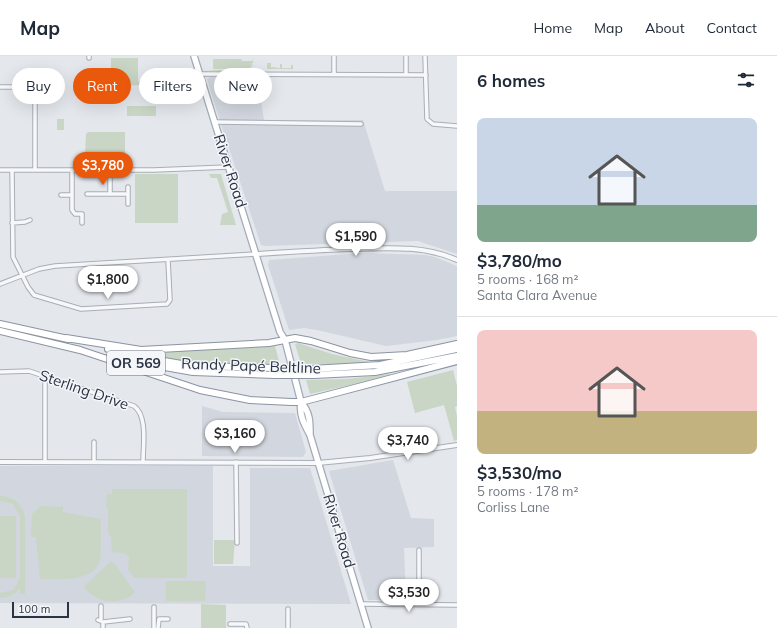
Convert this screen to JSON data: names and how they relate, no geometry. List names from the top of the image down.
{
  "streets": {
    "highway": ["OR 569", "Randy Papé Beltline"],
    "main road": ["River Road"],
    "street": ["Sterling Drive"]
  },
  "scale_bar": "100 m",
  "page": {
    "header": "Map",
    "nav": [
      "Home",
      "Map",
      "About",
      "Contact"
    ],
    "heading": "6 homes",
    "chip": [
      "Buy",
      "Rent",
      "Filters",
      "New"
    ],
    "list": [
      {
        "name": "$3,780/mo",
        "note": "5 rooms · 168 m² · Santa Clara Avenue"
      },
      {
        "name": "$3,530/mo",
        "note": "5 rooms · 178 m² · Corliss Lane"
      }
    ],
    "price": [
      "$3,780",
      "$1,590",
      "$1,800",
      "$3,160",
      "$3,740",
      "$3,530"
    ],
    "scale": "100 m"
  }
}
